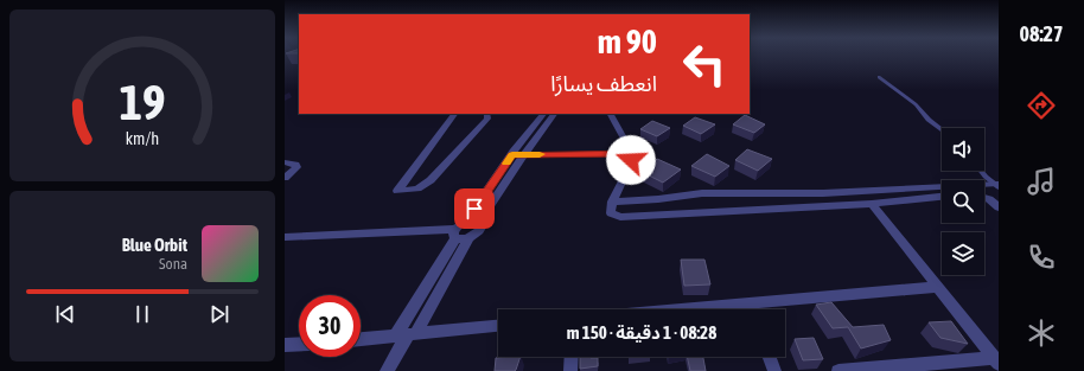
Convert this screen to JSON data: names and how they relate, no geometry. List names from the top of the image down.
{
  "page": {
    "tabs": "08:27",
    "turn": ["90 m", "انعطف يسارًا"],
    "song": ["Blue Orbit", "Sona"],
    "limit": "30",
    "trip": "08:28 · 1 دقيقة · 150 m",
    "gauge": ["19", "km/h"]
  }
}
